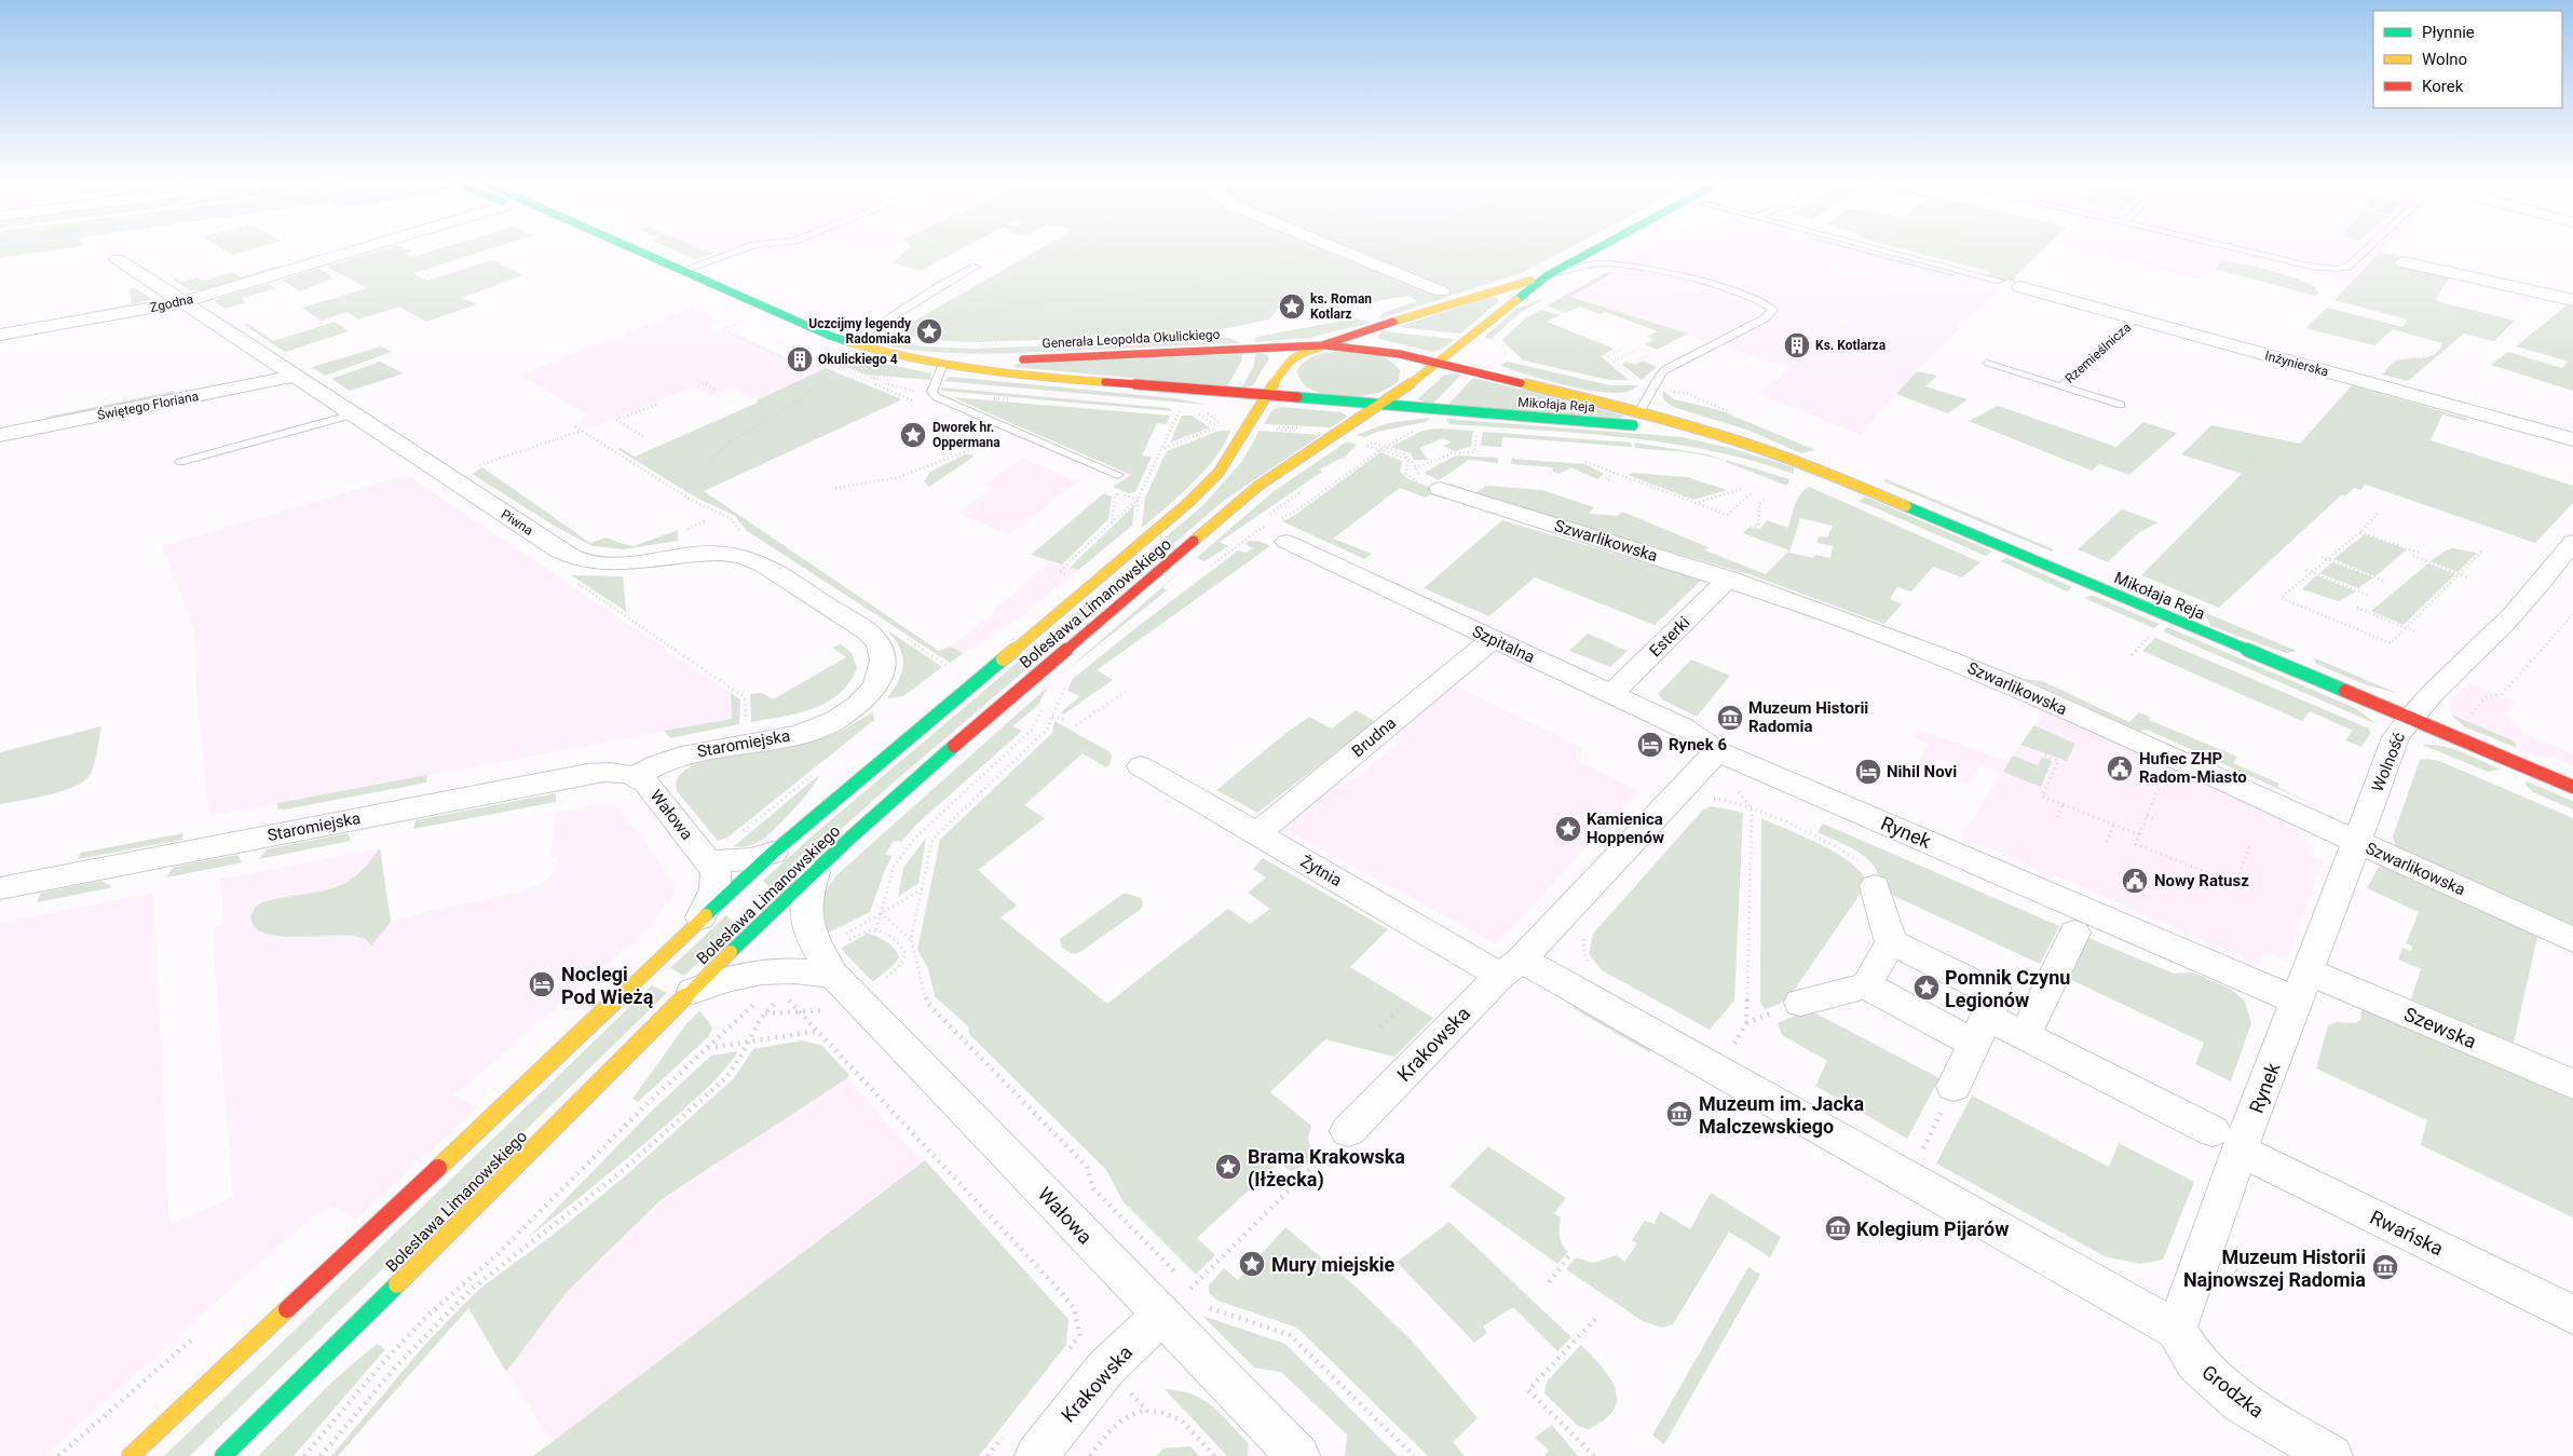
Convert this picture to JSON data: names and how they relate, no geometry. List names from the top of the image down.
{
  "streets": {
    "main road": ["Generała Leopolda Okulickiego", "Mikołaja Reja", "Bolesława Limanowskiego"],
    "street": [
      "Zgodna",
      "Inżynierska",
      "Świętego Floriana",
      "Piwna",
      "Szwarlikowska",
      "Esterki",
      "Szpitalna",
      "Brudna",
      "Staromiejska",
      "Wolność",
      "Wałowa",
      "Rynek",
      "Żytnia",
      "Szewska",
      "Krakowska",
      "Rwańska",
      "Grodzka"
    ],
    "lane": ["Rzemieślnicza"]
  },
  "crossings": [
    ["Zgodna", "Piwna"],
    ["Generała Leopolda Okulickiego", "Mikołaja Reja"],
    ["Generała Leopolda Okulickiego", "Bolesława Limanowskiego"],
    ["Rzemieślnicza", "Inżynierska"],
    ["Mikołaja Reja", "Bolesława Limanowskiego"],
    ["Mikołaja Reja", "Wolność"],
    ["Świętego Floriana", "Piwna"],
    ["Piwna", "Staromiejska"],
    ["Szwarlikowska", "Esterki"],
    ["Szwarlikowska", "Wolność"],
    ["Bolesława Limanowskiego", "Wałowa"],
    ["Esterki", "Szpitalna"],
    ["Szpitalna", "Brudna"],
    ["Szpitalna", "Rynek"],
    ["Brudna", "Żytnia"],
    ["Staromiejska", "Wałowa"],
    ["Wolność", "Rynek"],
    ["Wolność", "Szewska"],
    ["Wałowa", "Krakowska"],
    ["Rynek", "Szewska"],
    ["Rynek", "Rwańska"],
    ["Rynek", "Grodzka"],
    ["Żytnia", "Krakowska"]
  ],
  "places": {
    "place": [
      "ks. Roman Kotlarz",
      "Uczcijmy legendy Radomiaka",
      "Dworek hr. Oppermana",
      "Kamienica Hoppenów",
      "Pomnik Czynu Legionów",
      "Brama Krakowska (Iłżecka)",
      "Mury miejskie"
    ],
    "building": ["Ks. Kotlarza", "Okulickiego 4"],
    "museum": [
      "Muzeum Historii Radomia",
      "Muzeum im. Jacka Malczewskiego",
      "Kolegium Pijarów",
      "Muzeum Historii Najnowszej Radomia"
    ],
    "hotel": ["Rynek 6", "Nihil Novi", "Noclegi Pod Wieżą"],
    "public building": ["Hufiec ZHP Radom-Miasto", "Nowy Ratusz"]
  },
  "legend": ["Płynnie", "Wolno", "Korek"]
}
